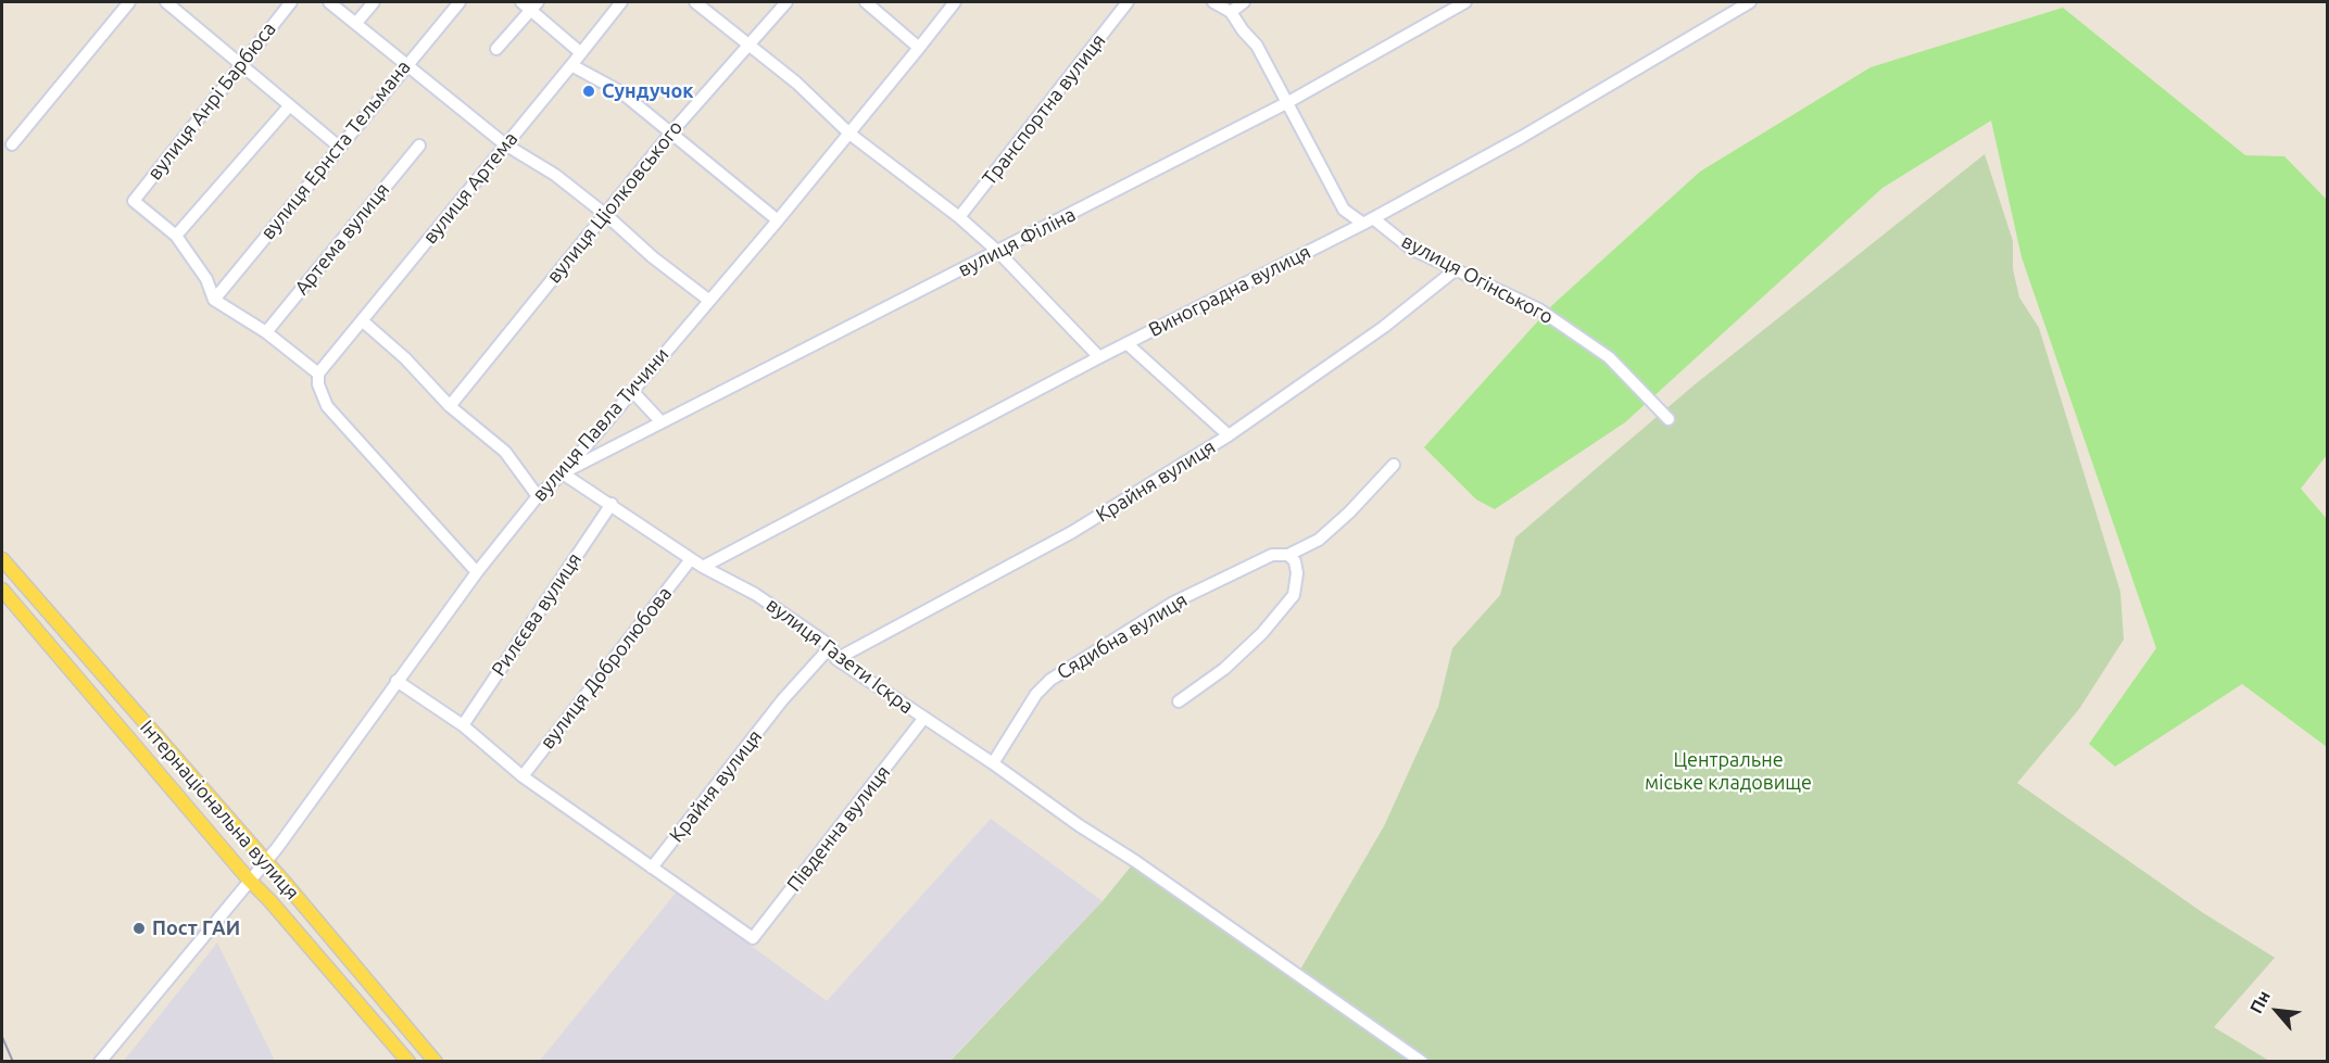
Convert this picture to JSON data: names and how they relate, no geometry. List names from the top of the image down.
{
  "streets": {
    "main road": ["Інтернаціональна вулиця"],
    "street": [
      "вулиця Анрі Барбюса",
      "Транспортна вулиця",
      "вулиця Ернста Тельмана",
      "вулиця Артема",
      "вулиця Ціолковського",
      "Артема вулиця",
      "вулиця Філіна",
      "вулиця Огінського",
      "Виноградна вулиця",
      "вулиця Павла Тичини",
      "Крайня вулиця",
      "Рилєєва вулиця",
      "Сядибна вулиця",
      "вулиця Газети Іскра",
      "вулиця Добролюбова",
      "Південна вулиця"
    ]
  },
  "crossings": [
    ["вулиця Філіна", "вулиця Огінського"],
    ["вулиця Філіна", "вулиця Павла Тичини"],
    ["вулиця Філіна", "вулиця Газети Іскра"],
    ["вулиця Огінського", "Виноградна вулиця"],
    ["вулиця Огінського", "Крайня вулиця"],
    ["Виноградна вулиця", "вулиця Газети Іскра"],
    ["вулиця Павла Тичини", "вулиця Газети Іскра"],
    ["вулиця Павла Тичини", "Інтернаціональна вулиця"],
    ["Крайня вулиця", "вулиця Газети Іскра"],
    ["Крайня вулиця", "Південна вулиця"],
    ["Рилєєва вулиця", "вулиця Газети Іскра"],
    ["Сядибна вулиця", "вулиця Газети Іскра"],
    ["вулиця Газети Іскра", "вулиця Добролюбова"],
    ["вулиця Газети Іскра", "Південна вулиця"]
  ],
  "parks": ["Центральне міське кладовище"],
  "places": ["Сундучок", "Пост ГАИ"],
  "north": "top left"
}
